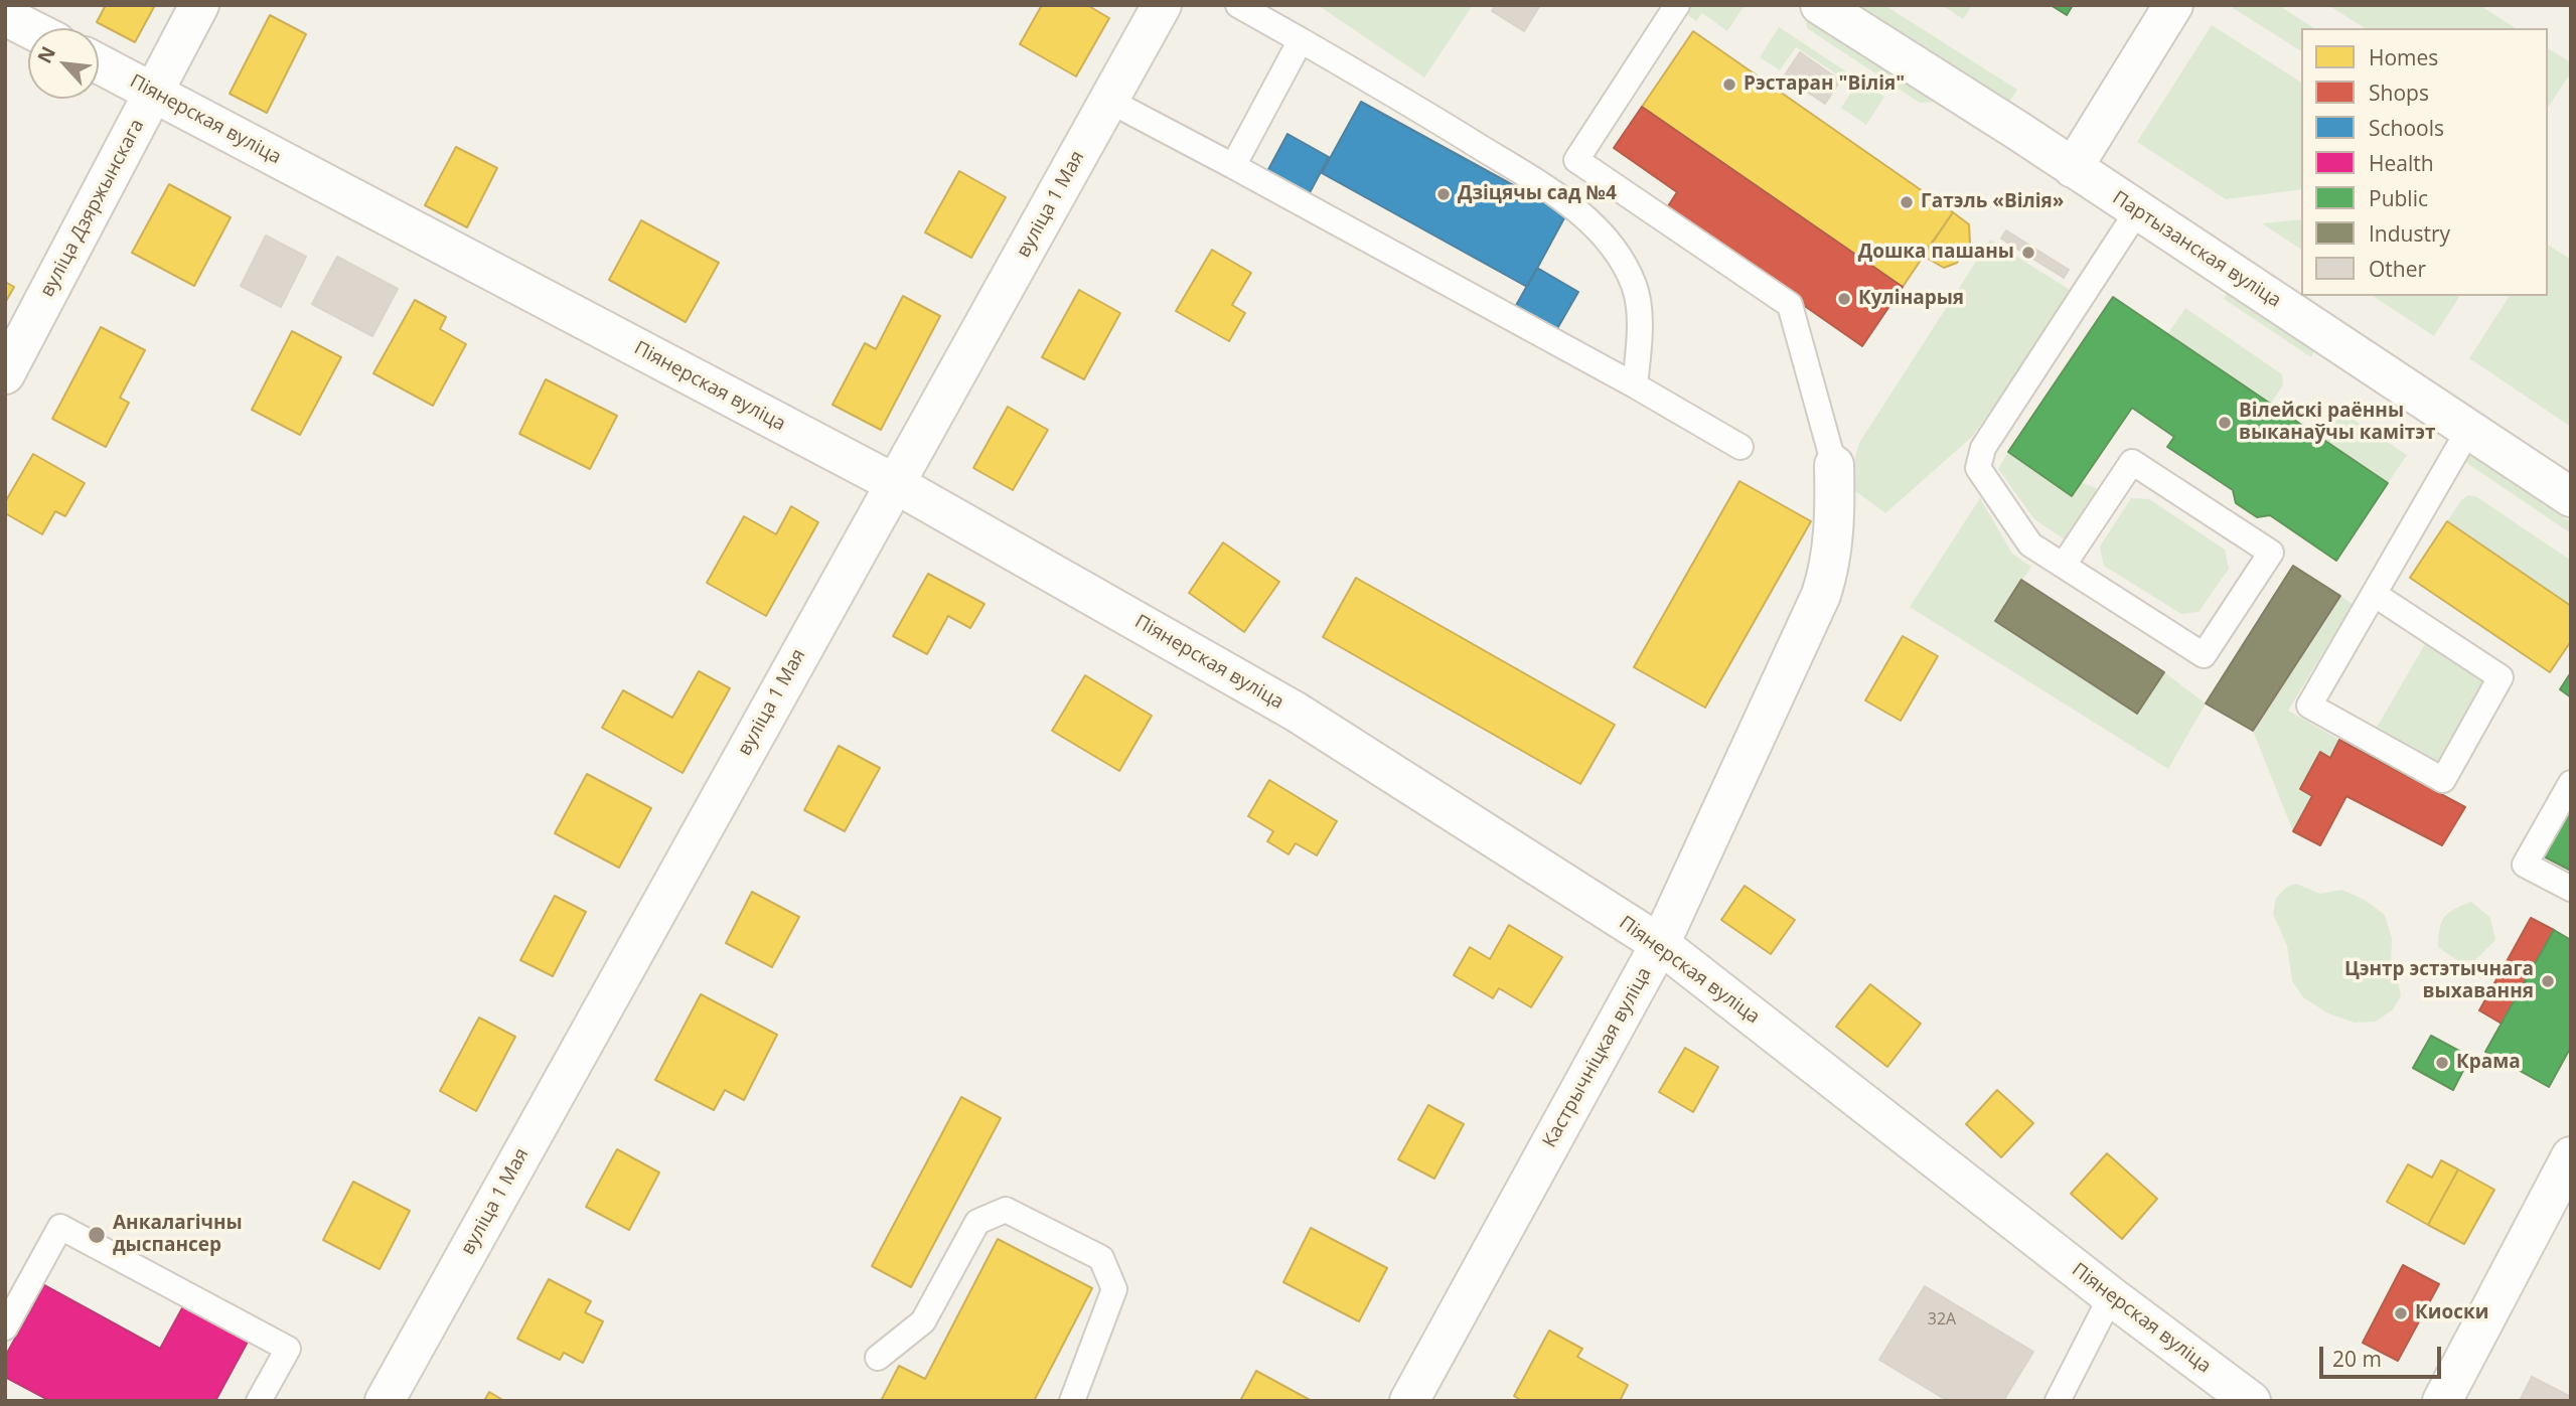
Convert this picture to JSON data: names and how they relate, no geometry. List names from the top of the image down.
{
  "streets": {
    "street": [
      "Піянерская вуліца",
      "вуліца 1 Мая",
      "вуліца Дзяржынскага",
      "Партызанская вуліца",
      "Кастрычніцкая вуліца"
    ]
  },
  "crossings": [
    ["Піянерская вуліца", "вуліца 1 Мая"],
    ["Піянерская вуліца", "вуліца Дзяржынскага"],
    ["Піянерская вуліца", "Кастрычніцкая вуліца"]
  ],
  "places": [
    "Рэстаран \"Вілія\"",
    "Дзіцячы сад №4",
    "Гатэль «Вілія»",
    "Дошка пашаны",
    "Кулінарыя",
    "Вілейскі раённы выканаўчы камітэт",
    "Цэнтр эстэтычнага выхавання",
    "Крама",
    "Анкалагічны дыспансер",
    "Киоски"
  ],
  "house_numbers": ["32А"],
  "legend": [
    "Homes",
    "Shops",
    "Schools",
    "Health",
    "Public",
    "Industry",
    "Other"
  ],
  "scale_bar": "20 m",
  "north": "top left"
}
